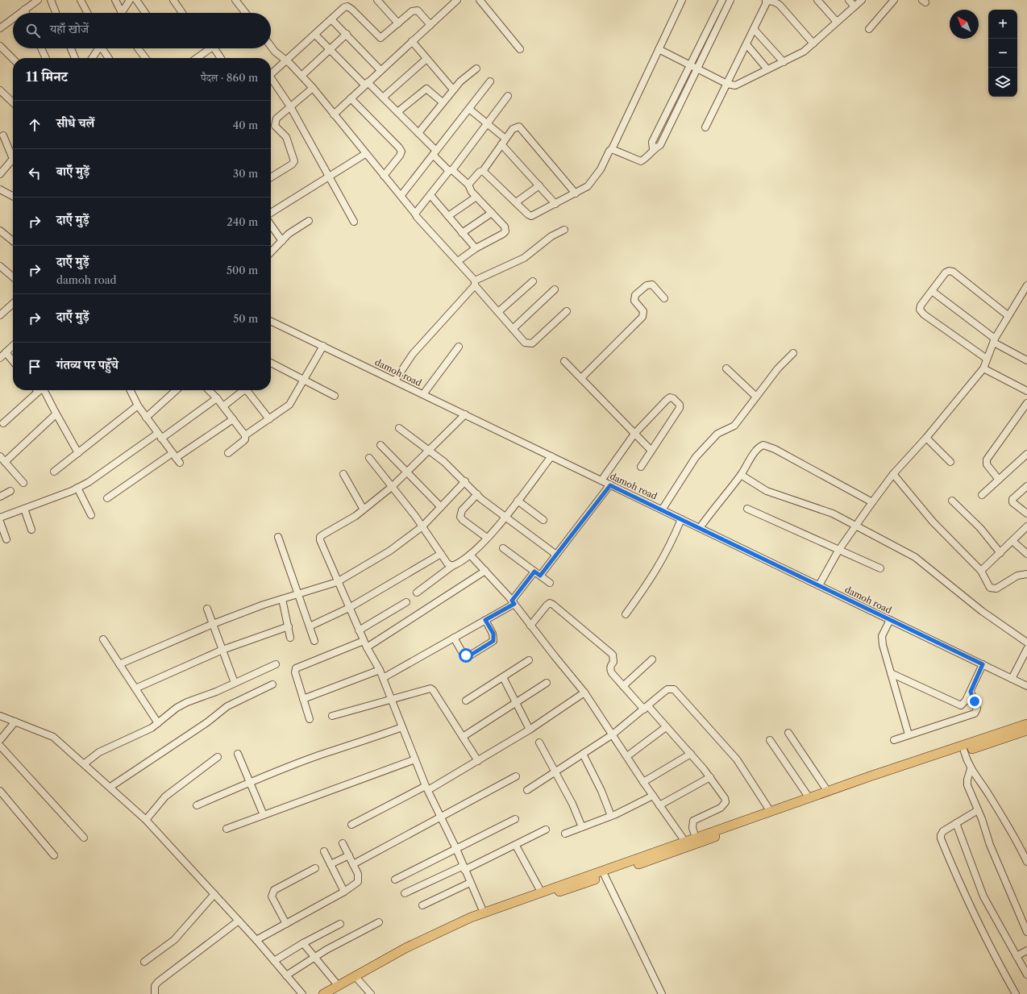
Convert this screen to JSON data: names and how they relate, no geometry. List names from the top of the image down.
{
  "streets": {
    "street": ["damoh road"]
  },
  "north": "top left",
  "page": {
    "map_buttons": ["+", "−"],
    "search": "यहाँ खोजें",
    "heading": ["11 मिनट", "पैदल · 860 m"],
    "list": [
      ["सीधे चलें", "40 m"],
      ["बाएँ मुड़ें", "30 m"],
      ["दाएँ मुड़ें", "240 m"],
      ["दाएँ मुड़ें", "damoh road", "500 m"],
      ["दाएँ मुड़ें", "50 m"],
      "गंतव्य पर पहुँचे"
    ]
  }
}
